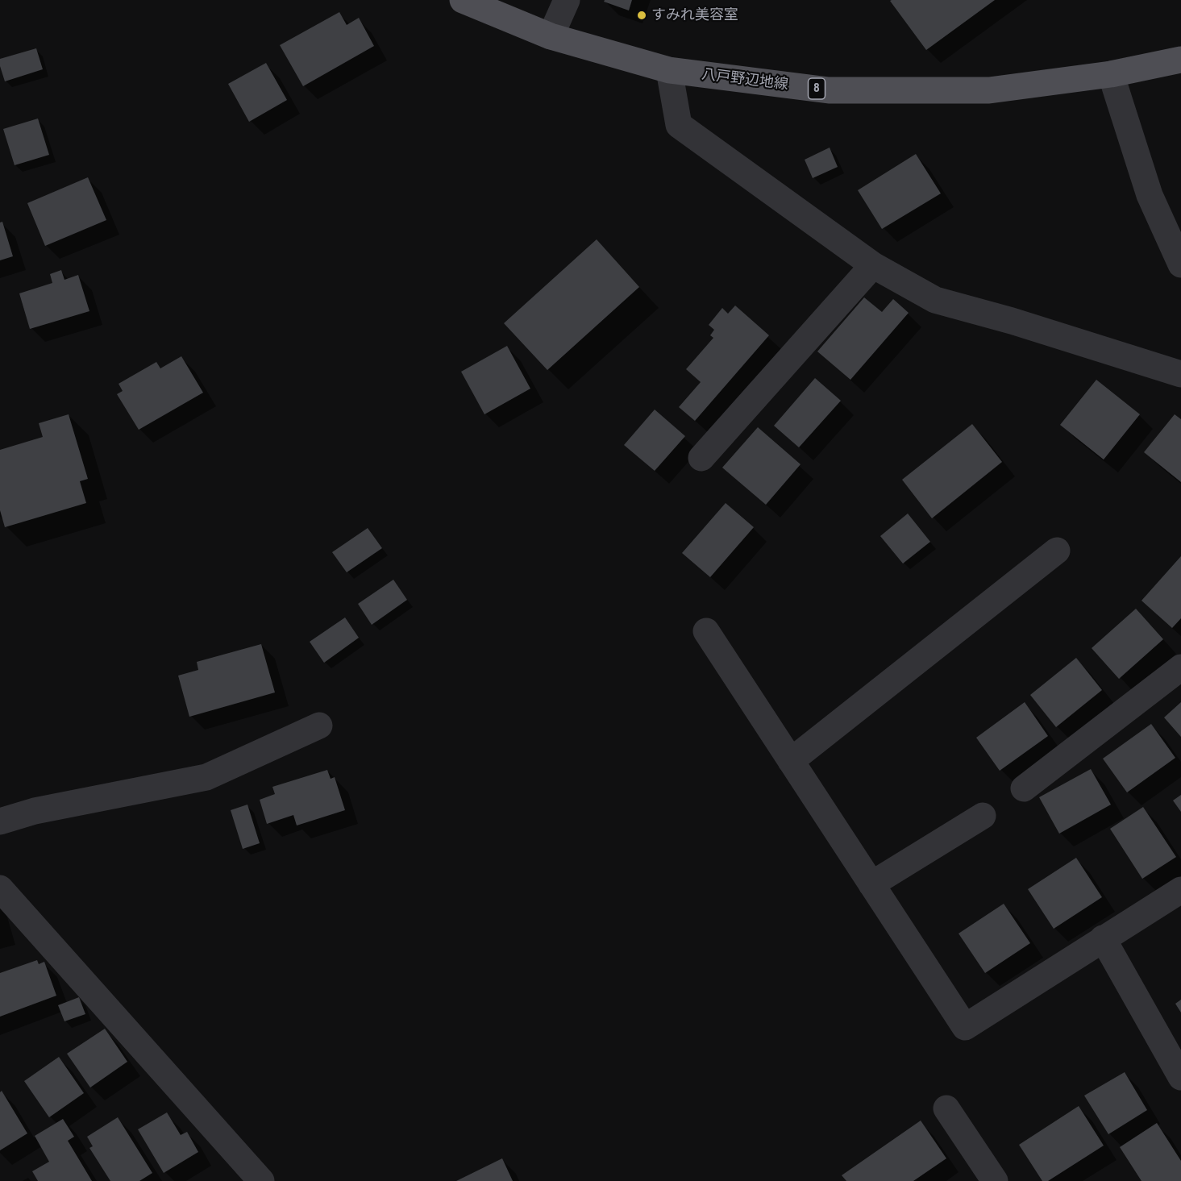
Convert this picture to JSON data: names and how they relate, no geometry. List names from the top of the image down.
{
  "streets": {
    "main road": ["八戸野辺地線", "8"]
  },
  "places": ["すみれ美容室"]
}
